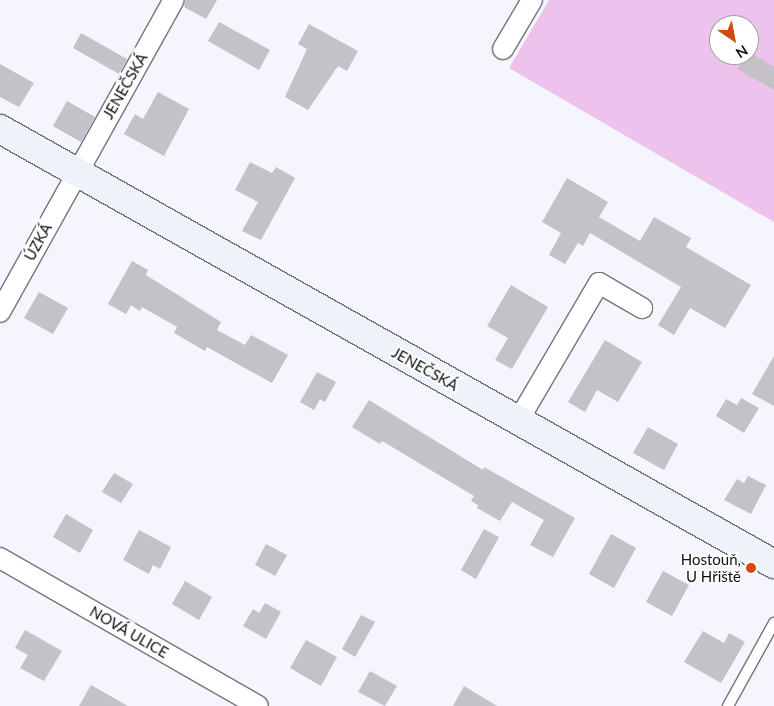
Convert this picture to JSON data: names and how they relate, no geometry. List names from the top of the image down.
{
  "streets": {
    "street": ["JENEČSKÁ", "ÚZKÁ", "NOVÁ ULICE"]
  },
  "crossings": [
    ["JENEČSKÁ", "ÚZKÁ"]
  ],
  "places": ["Hostouň, U Hřiště"],
  "north": "bottom right"
}
